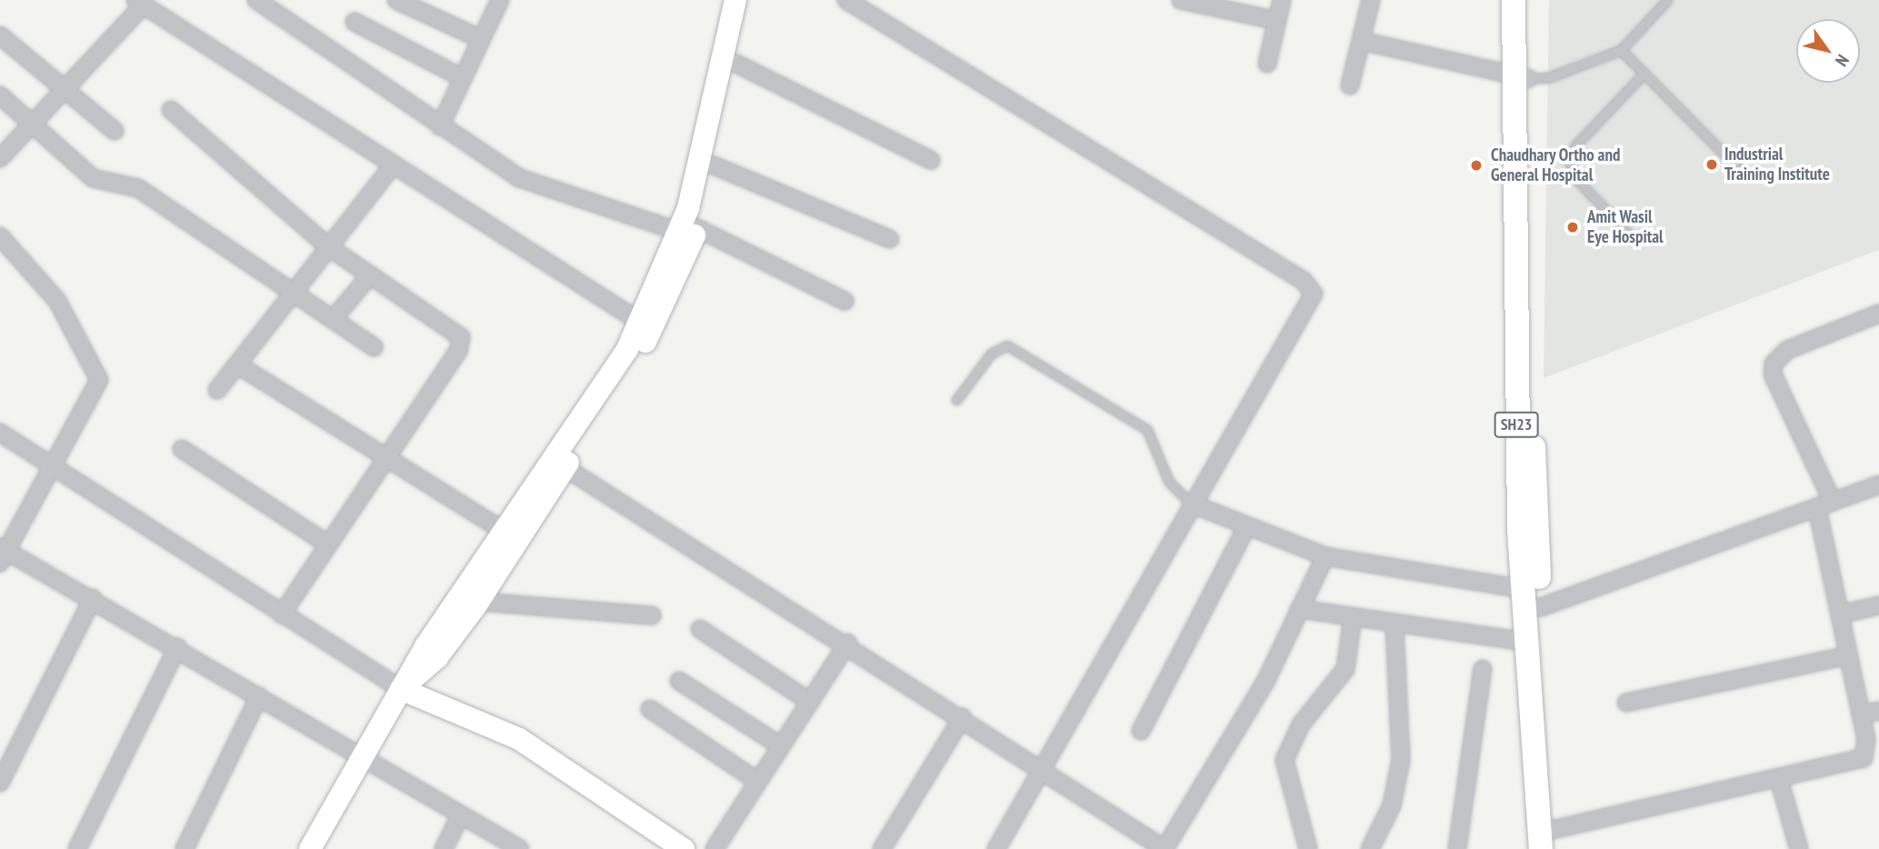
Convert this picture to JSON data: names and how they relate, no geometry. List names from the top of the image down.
{
  "streets": {
    "main road": ["SH23"]
  },
  "places": ["Industrial Training Institute", "Chaudhary Ortho and General Hospital", "Amit Wasil Eye Hospital"],
  "north": "bottom right"
}
